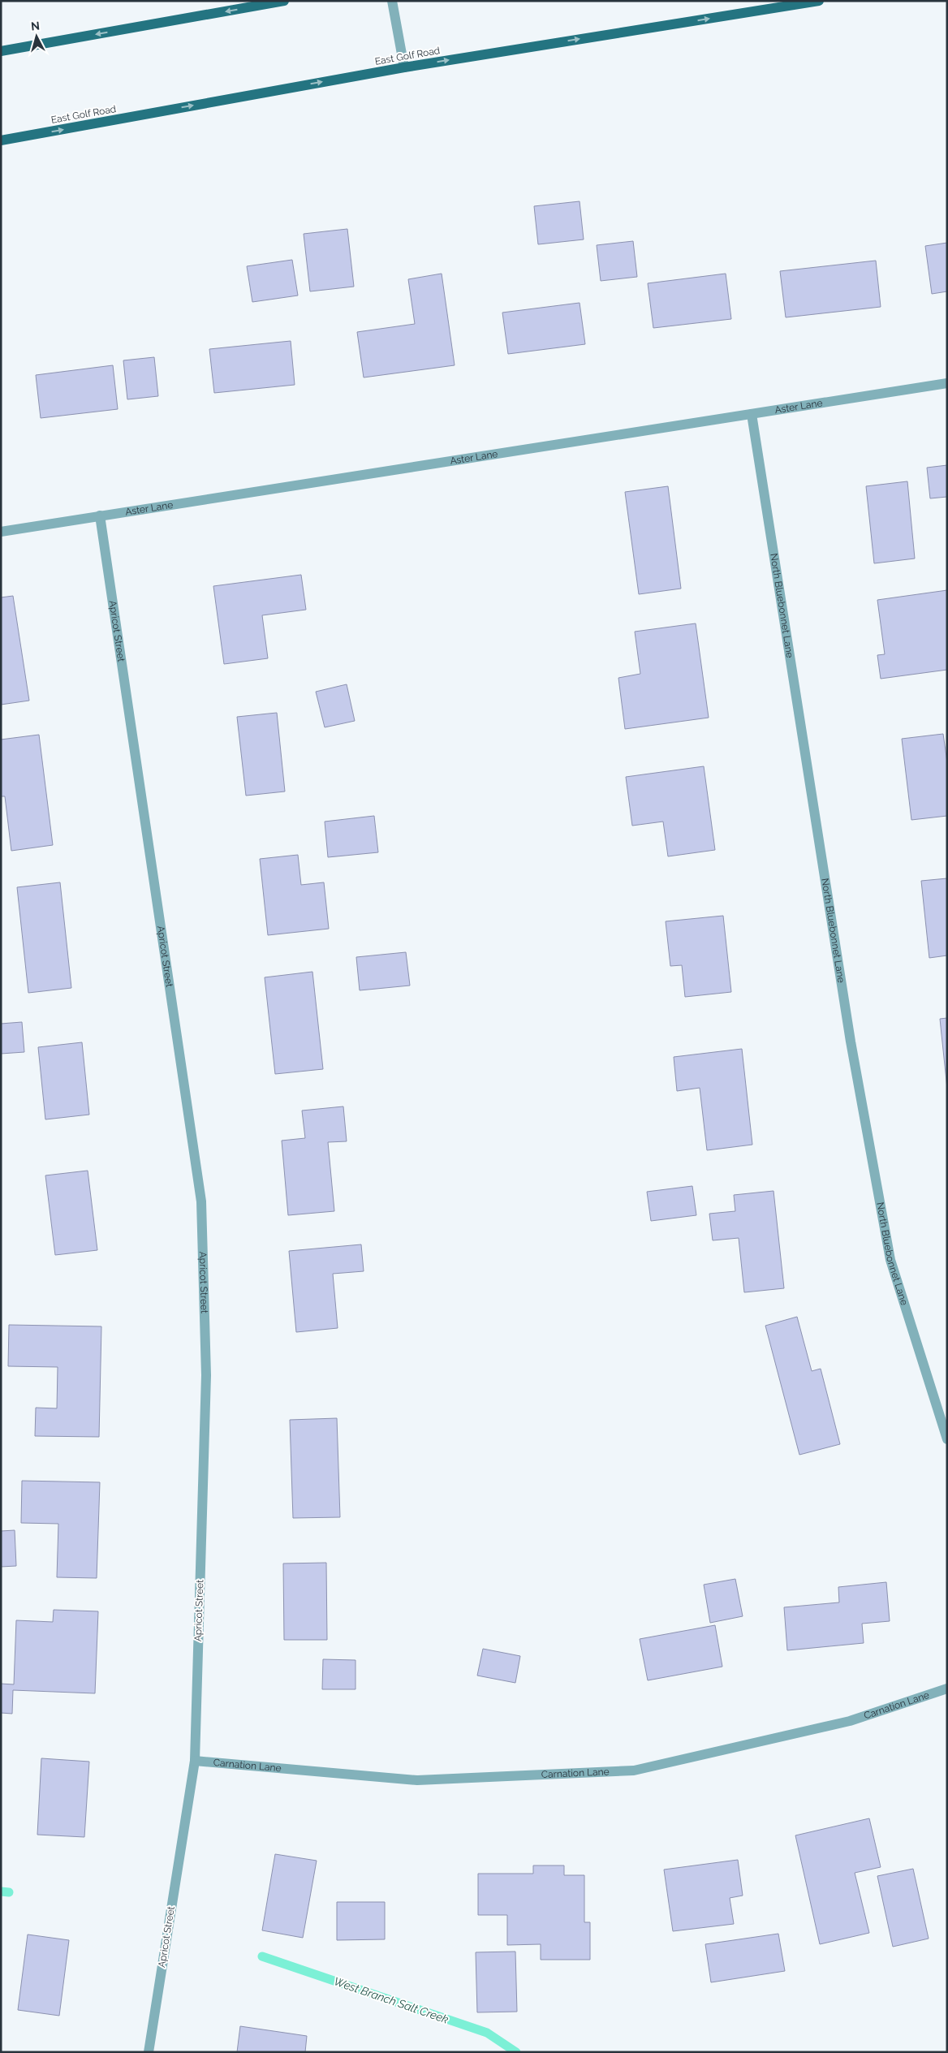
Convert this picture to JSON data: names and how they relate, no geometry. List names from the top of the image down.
{
  "streets": {
    "main road": ["East Golf Road"],
    "street": [
      "Aster Lane",
      "North Bluebonnet Lane",
      "Apricot Street",
      "Carnation Lane"
    ]
  },
  "crossings": [
    ["Aster Lane", "North Bluebonnet Lane"],
    ["Aster Lane", "Apricot Street"],
    ["Apricot Street", "Carnation Lane"]
  ],
  "water": ["West Branch Salt Creek"],
  "north": "top"
}
